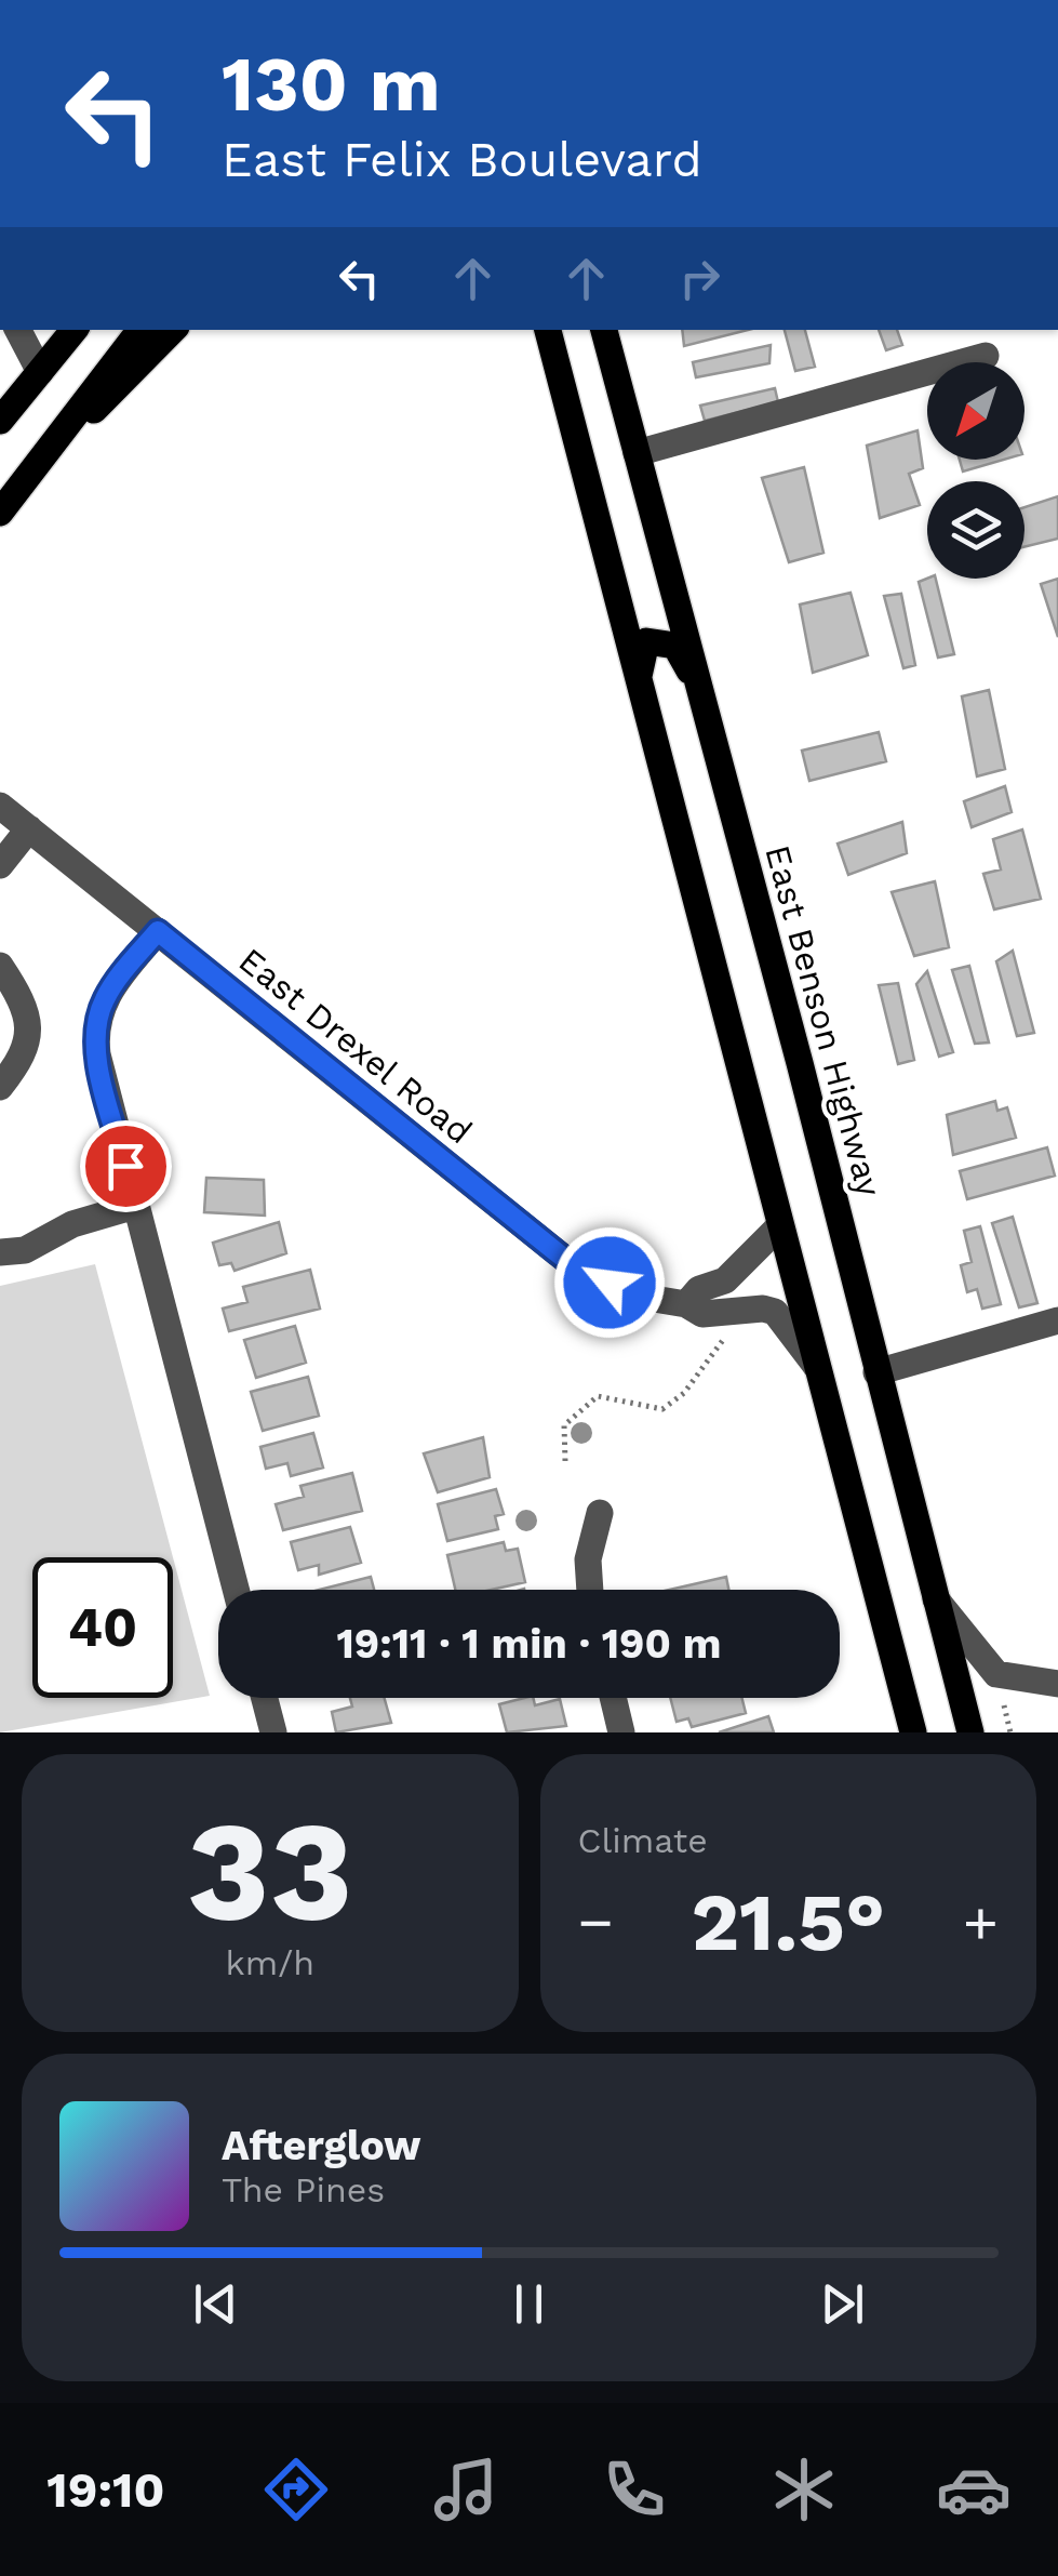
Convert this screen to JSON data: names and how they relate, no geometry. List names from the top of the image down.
{
  "streets": {
    "main road": ["East Benson Highway"],
    "street": ["East Drexel Road"]
  },
  "north": "bottom left",
  "page": {
    "turn": ["130 m", "East Felix Boulevard"],
    "limit": "40",
    "trip": "19:11 · 1 min · 190 m",
    "tile": [
      ["33", "km/h"],
      "Climate"
    ],
    "heat": ["−", "21.5°", "+"],
    "song": ["Afterglow", "The Pines"],
    "tabs": "19:10"
  }
}
